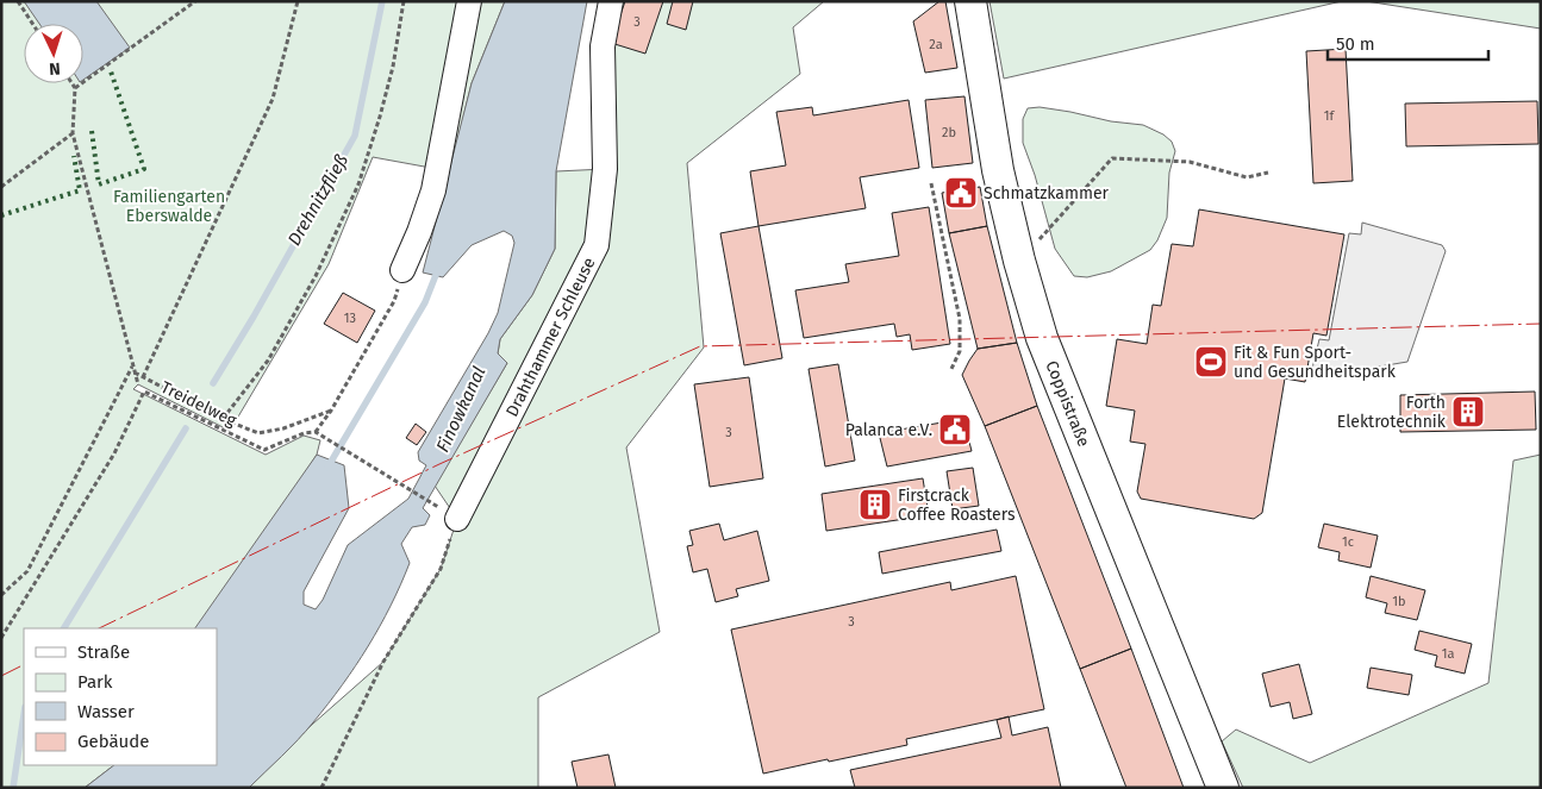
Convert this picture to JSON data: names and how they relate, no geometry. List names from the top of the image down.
{
  "streets": {
    "main road": ["Coppistraße"],
    "lane": ["Drahthammer Schleuse"],
    "path": ["Treidelweg"]
  },
  "water": ["Drehnitzfließ", "Finowkanal"],
  "parks": ["Familiengarten Eberswalde"],
  "places": {
    "public building": ["Schmatzkammer", "Palanca e.V."],
    "sports": ["Fit & Fun Sport- und Gesundheitspark"],
    "building": ["Forth Elektrotechnik", "Firstcrack Coffee Roasters"]
  },
  "house_numbers": [
    "3",
    "2a",
    "1f",
    "2b",
    "13",
    "3",
    "1c",
    "1b",
    "3",
    "1a"
  ],
  "legend": [
    "Straße",
    "Park",
    "Wasser",
    "Gebäude"
  ],
  "scale_bar": "50 m",
  "north": "bottom"
}
